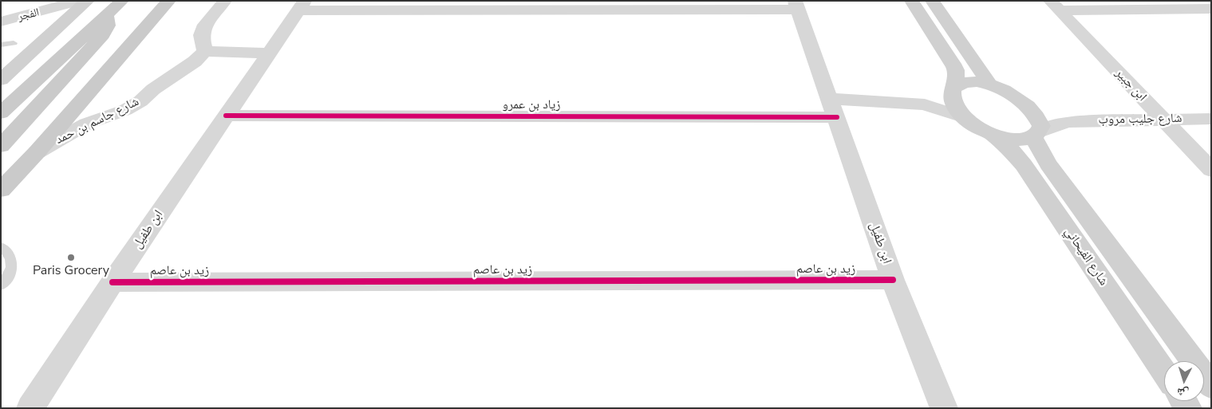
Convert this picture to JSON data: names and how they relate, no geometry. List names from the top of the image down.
{
  "streets": {
    "main road": ["شارع جاسم بن حمد"],
    "street": [
      "الفجر",
      "ابن جبير",
      "زياد بن عمرو",
      "شارع جليب مروب",
      "ابن طفيل",
      "شارع الفيحاني",
      "زيد بن عاصم"
    ]
  },
  "crossings": [
    ["ابن جبير", "شارع جليب مروب"],
    ["زياد بن عمرو", "ابن طفيل"],
    ["شارع جليب مروب", "شارع الفيحاني"],
    ["ابن طفيل", "زيد بن عاصم"]
  ],
  "places": ["Paris Grocery"],
  "north": "bottom"
}
